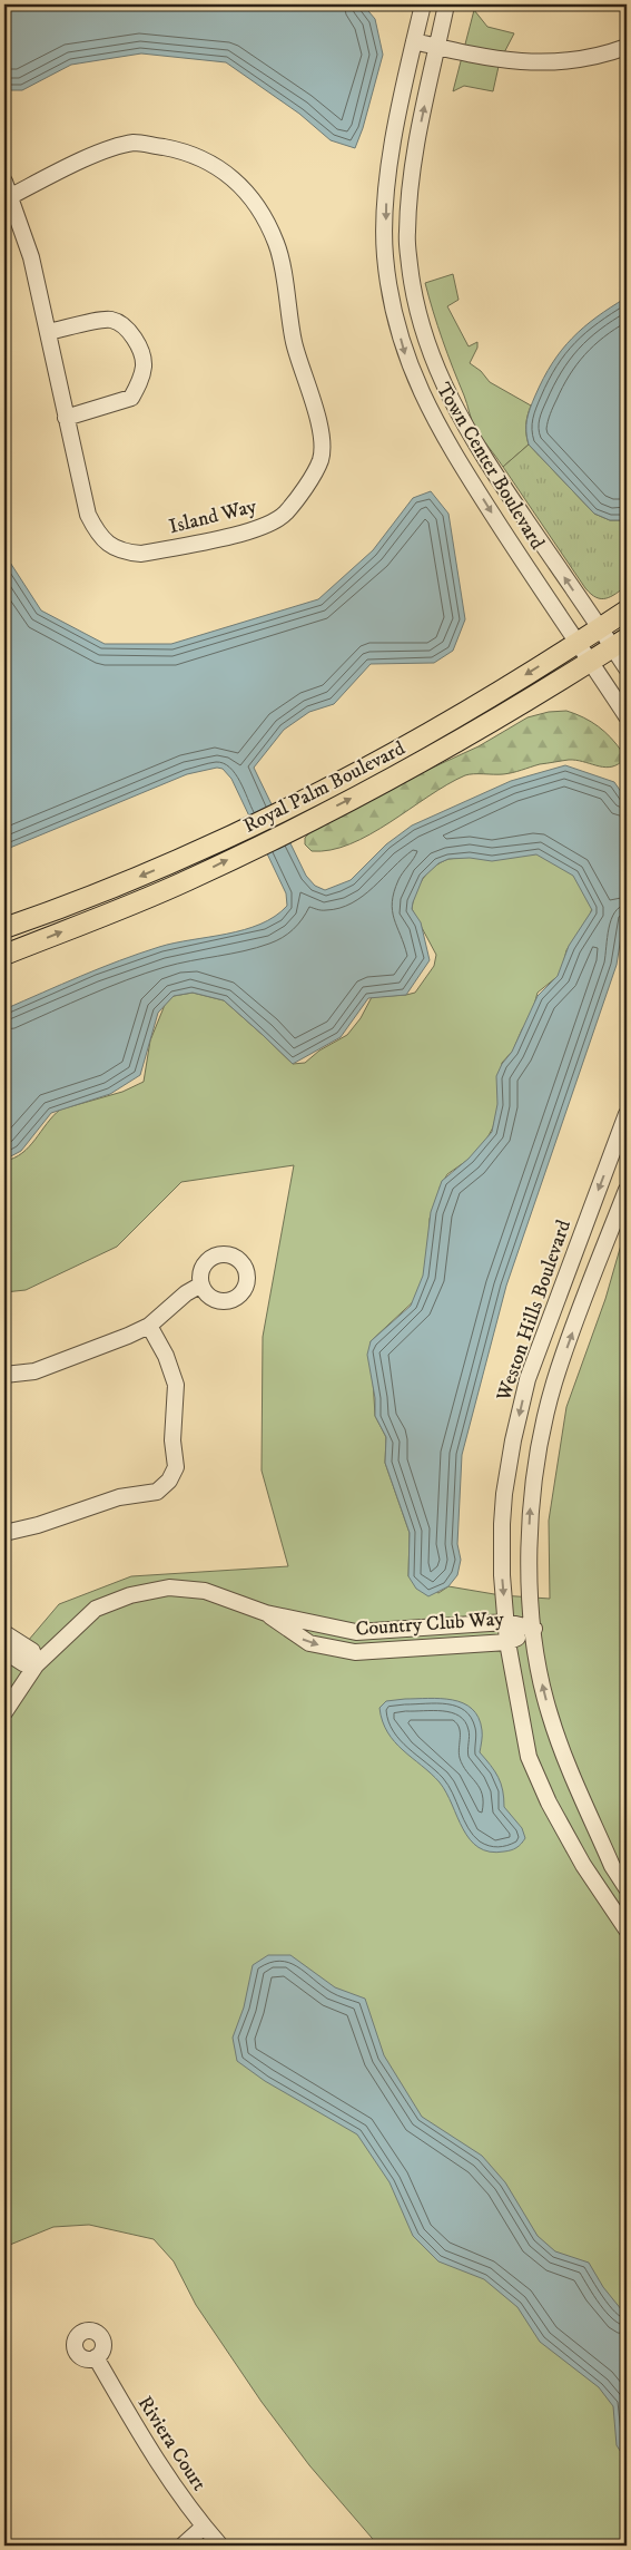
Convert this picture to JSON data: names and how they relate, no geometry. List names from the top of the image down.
{
  "streets": {
    "main road": ["Royal Palm Boulevard"],
    "street": [
      "Town Center Boulevard",
      "Island Way",
      "Weston Hills Boulevard",
      "Country Club Way",
      "Riviera Court"
    ]
  },
  "crossings": [
    ["Town Center Boulevard", "Royal Palm Boulevard"],
    ["Weston Hills Boulevard", "Country Club Way"]
  ]
}
